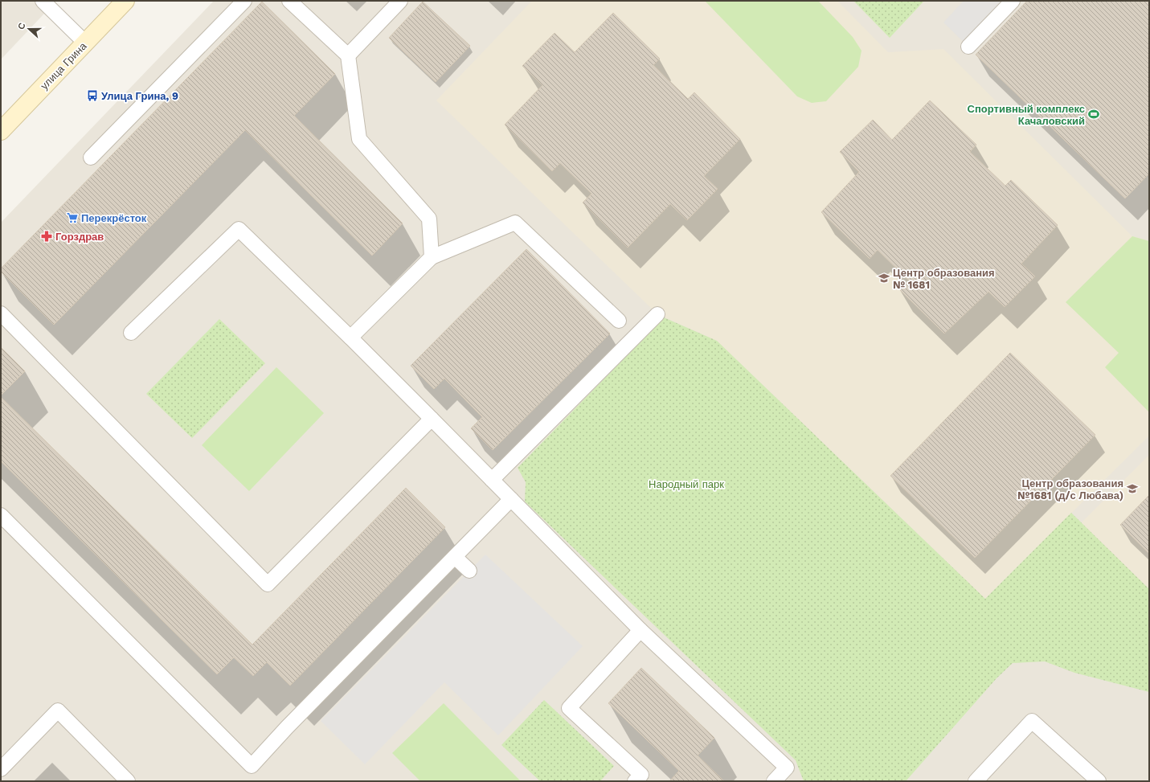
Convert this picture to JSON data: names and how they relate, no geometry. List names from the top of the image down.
{
  "streets": {
    "street": ["улица Грина"]
  },
  "parks": ["Народный парк"],
  "places": {
    "bus stop": ["Улица Грина, 9"],
    "sports": ["Спортивный комплекс Качаловский"],
    "supermarket": ["Перекрёсток"],
    "pharmacy": ["Горздрав"],
    "school or university": ["Центр образования № 1681", "Центр образования №1681 (д/с Любава)"]
  },
  "north": "left"
}
